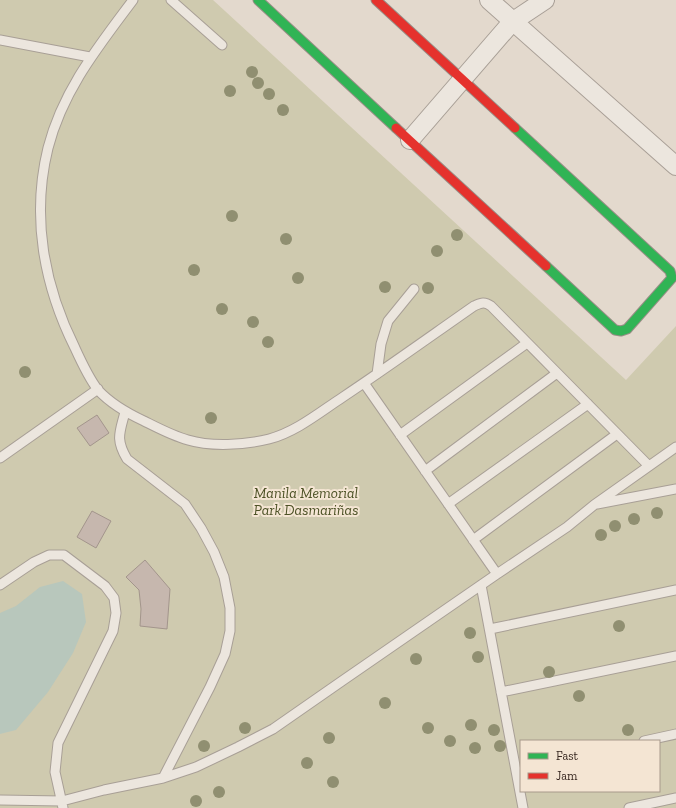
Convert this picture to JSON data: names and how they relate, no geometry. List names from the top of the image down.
{
  "parks": ["Manila Memorial Park Dasmariñas"],
  "legend": ["Fast", "Jam"]
}
